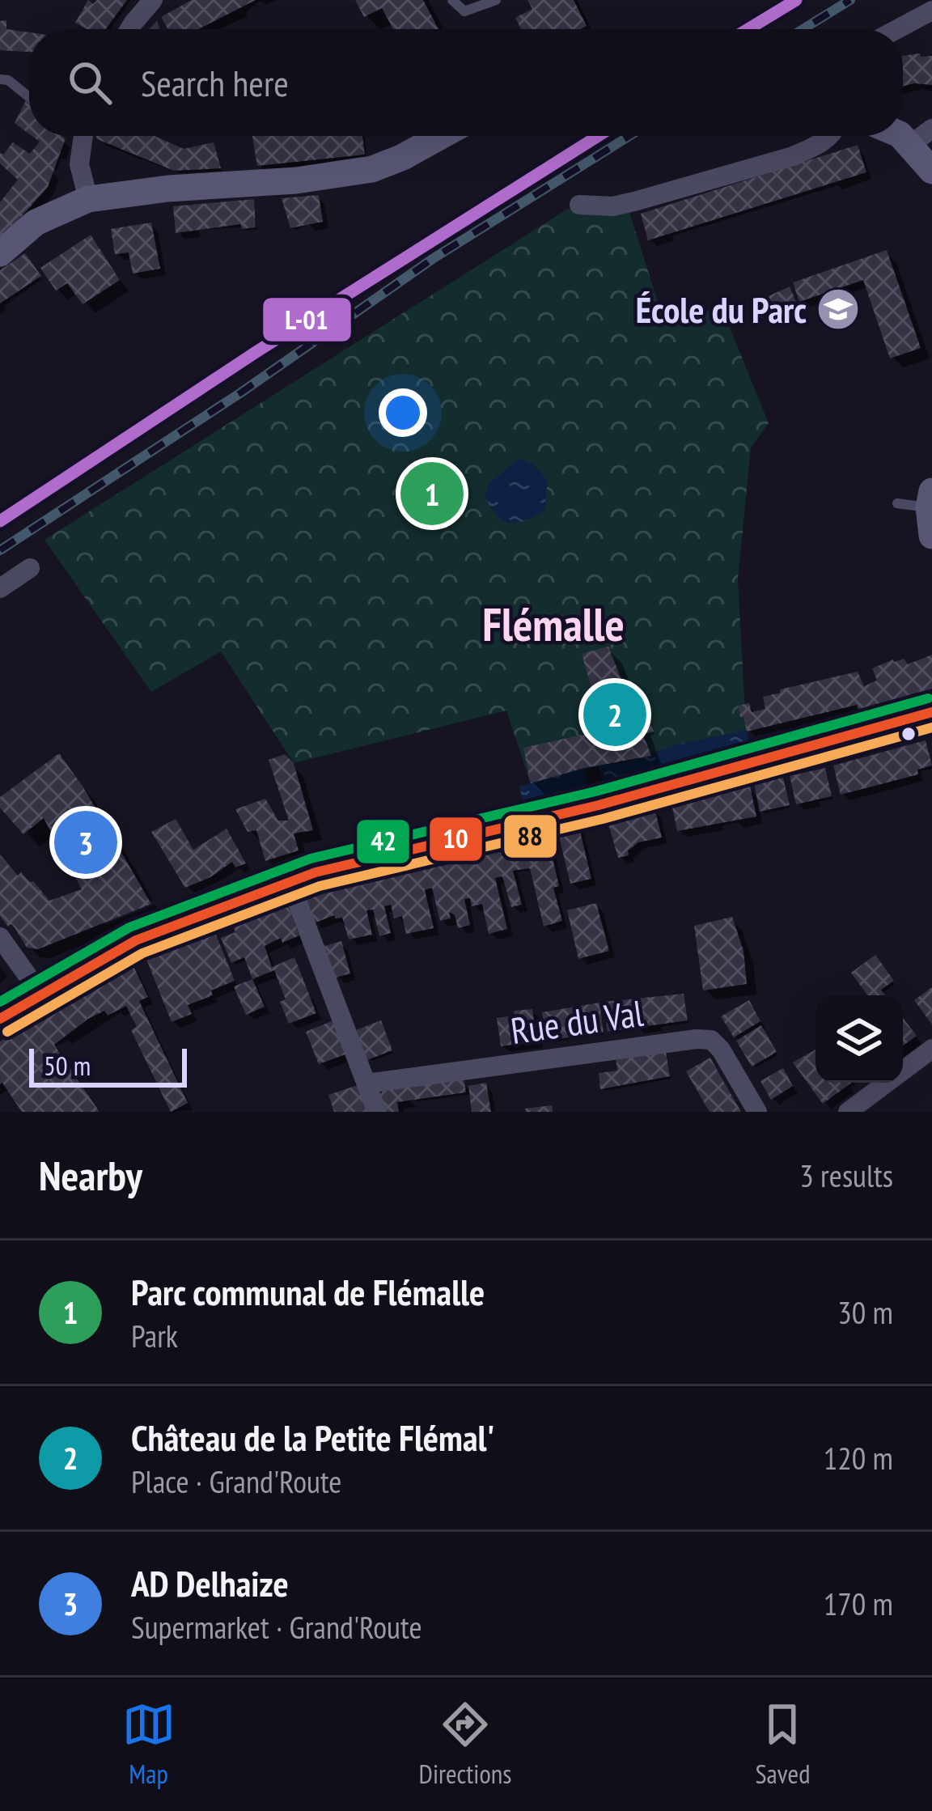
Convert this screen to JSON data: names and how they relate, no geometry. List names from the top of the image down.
{
  "streets": {
    "street": ["Rue du Val"]
  },
  "districts": ["Flémalle"],
  "places": {
    "school or university": ["École du Parc"]
  },
  "lines": [
    "transit line L-01",
    "transit line 42",
    "transit line 10",
    "transit line 88"
  ],
  "scale_bar": "50 m",
  "page": {
    "search": "Search here",
    "pins": ["1", "2", "3"],
    "scale": "50 m",
    "heading": ["Nearby", "3 results"],
    "list": [
      {
        "mark": "1",
        "name": "Parc communal de Flémalle",
        "note": "Park",
        "value": "30 m"
      },
      {
        "mark": "2",
        "name": "Château de la Petite Flémal'",
        "note": "Place · Grand'Route",
        "value": "120 m"
      },
      {
        "mark": "3",
        "name": "AD Delhaize",
        "note": "Supermarket · Grand'Route",
        "value": "170 m"
      }
    ],
    "nav": ["Map", "Directions", "Saved"]
  }
}
